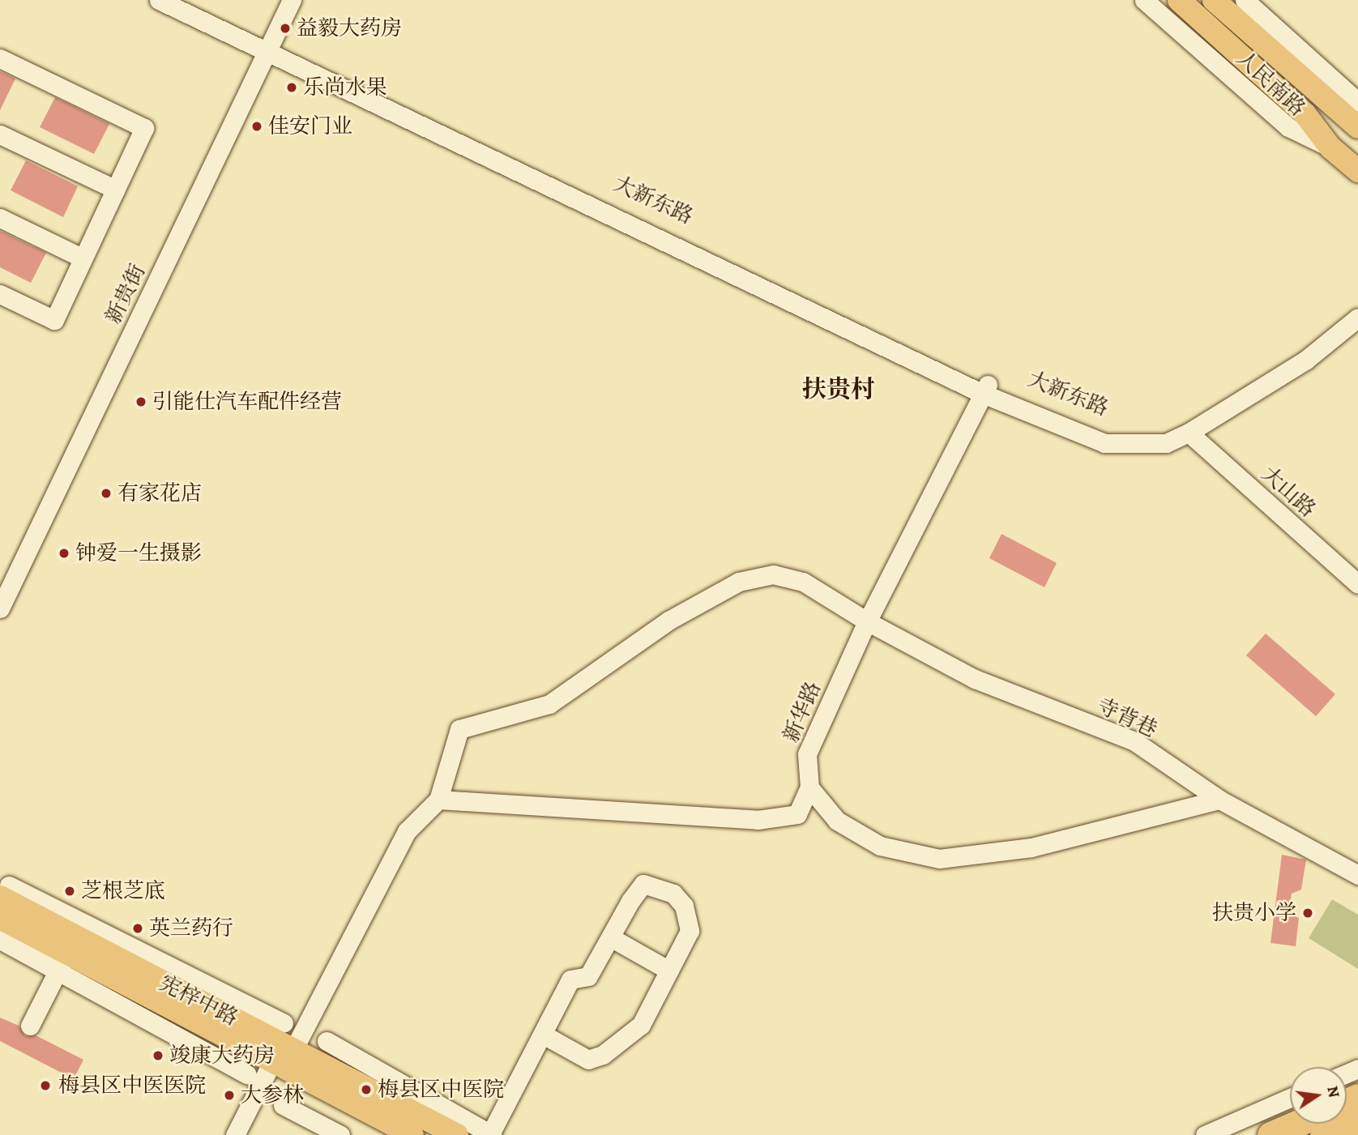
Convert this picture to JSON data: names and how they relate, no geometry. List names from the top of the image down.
{
  "streets": {
    "main road": ["人民南路", "宪梓中路"],
    "street": [
      "大新东路",
      "新贵街",
      "大山路",
      "新华路",
      "寺背巷"
    ]
  },
  "crossings": [
    ["大新东路", "新贵街"],
    ["大新东路", "大山路"],
    ["大新东路", "新华路"],
    ["新华路", "寺背巷"]
  ],
  "districts": ["扶贵村"],
  "places": [
    "益毅大药房",
    "乐尚水果",
    "佳安门业",
    "引能仕汽车配件经营",
    "有家花店",
    "钟爱一生摄影",
    "芝根芝底",
    "扶贵小学",
    "英兰药行",
    "竣康大药房",
    "梅县区中医医院",
    "梅县区中医院",
    "大参林"
  ],
  "north": "right"
}
